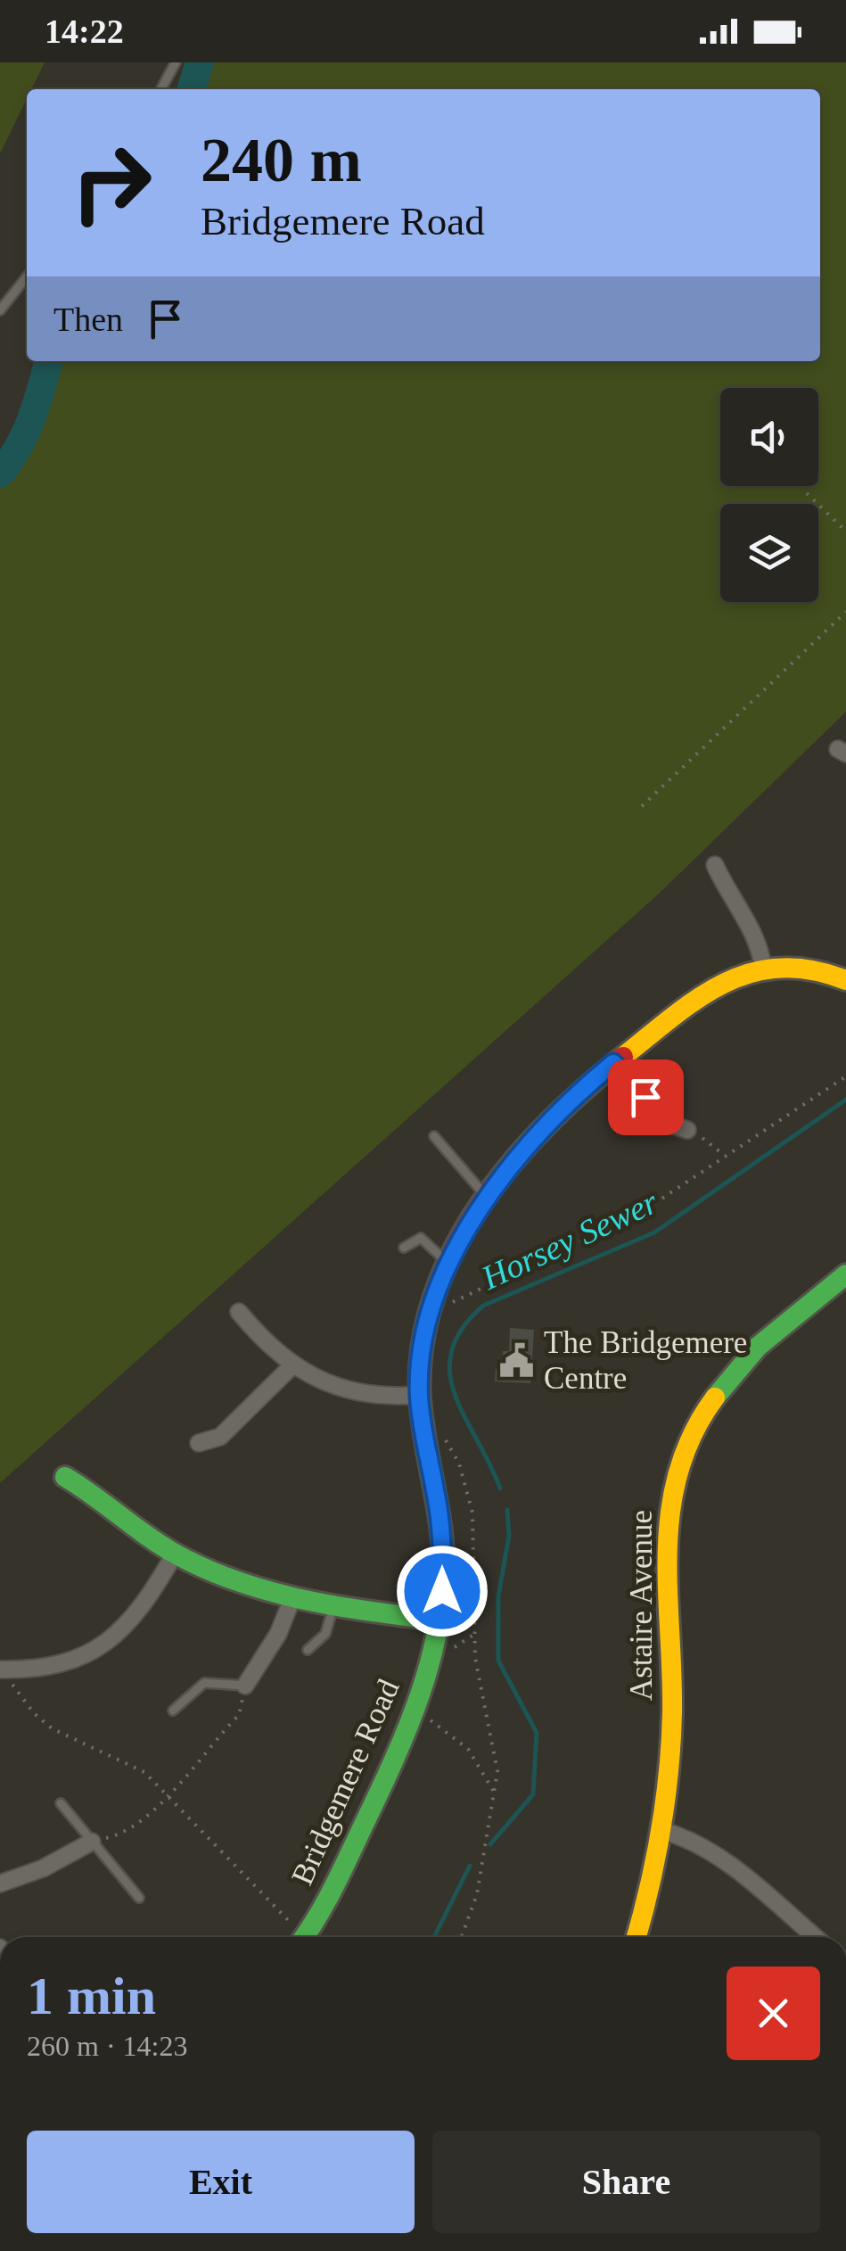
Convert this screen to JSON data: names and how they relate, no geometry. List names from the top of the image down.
{
  "streets": {
    "street": ["Astaire Avenue", "Bridgemere Road"]
  },
  "water": ["Horsey Sewer"],
  "places": {
    "public building": ["The Bridgemere Centre"]
  },
  "page": {
    "status": "14:22",
    "turn": ["240 m", "Bridgemere Road"],
    "then": "Then",
    "heading": ["1 min", "260 m · 14:23"],
    "buttons": ["Exit", "Share"]
  }
}
